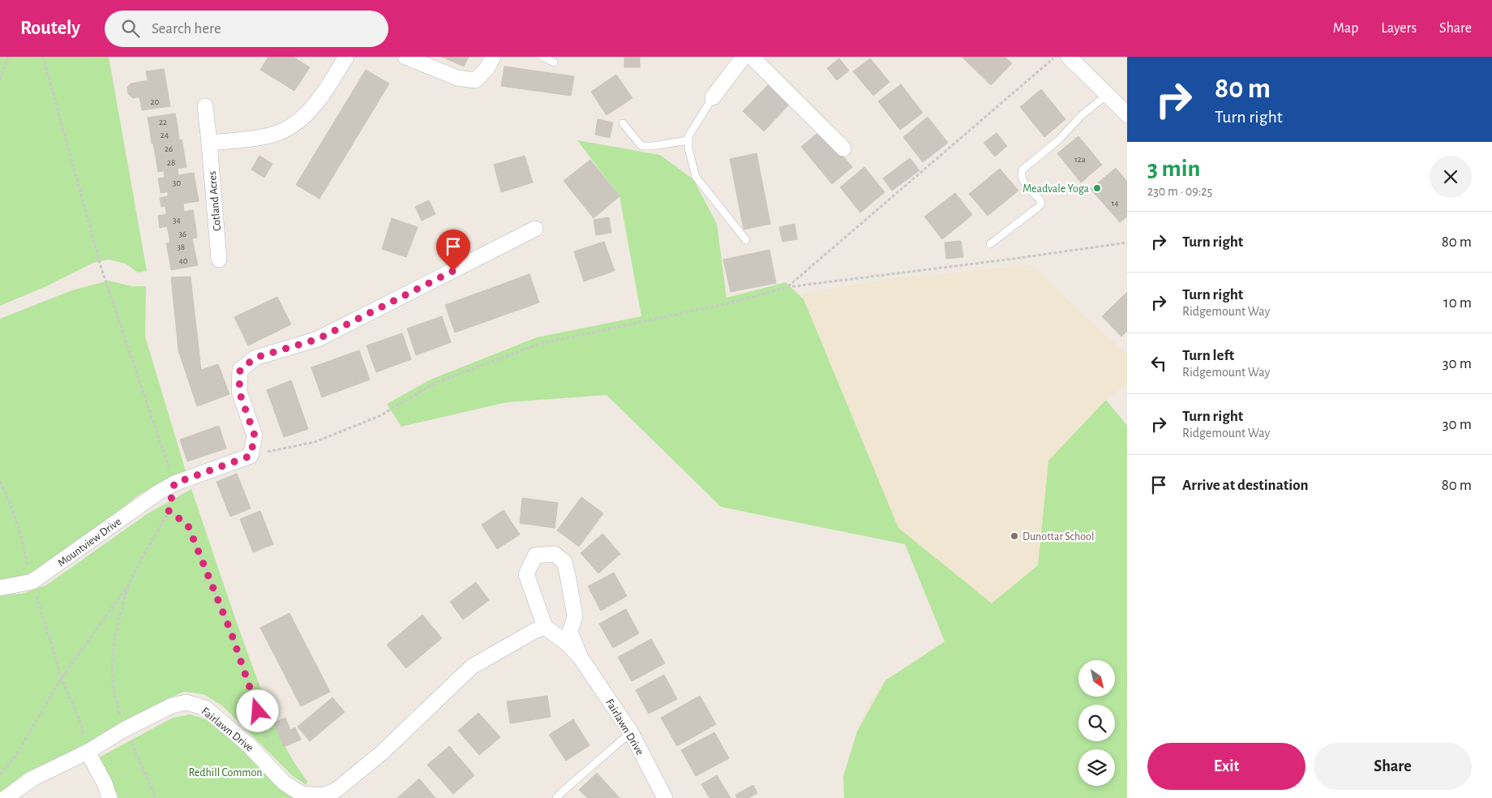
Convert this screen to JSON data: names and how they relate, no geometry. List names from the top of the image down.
{
  "streets": {
    "street": ["Cotland Acres", "Mountview Drive", "Fairlawn Drive"]
  },
  "parks": ["Redhill Common"],
  "places": ["Meadvale Yoga", "Dunottar School"],
  "house_numbers": [
    "20",
    "22",
    "24",
    "26",
    "12a",
    "28",
    "30",
    "14",
    "34",
    "36",
    "38",
    "40"
  ],
  "north": "bottom right",
  "page": {
    "header": "Routely",
    "search": "Search here",
    "nav": ["Map", "Layers", "Share"],
    "turn": ["80 m", "Turn right"],
    "heading": ["3 min", "230 m · 09:25"],
    "list": [
      {
        "name": "Turn right",
        "value": "80 m"
      },
      {
        "name": "Turn right",
        "note": "Ridgemount Way",
        "value": "10 m"
      },
      {
        "name": "Turn left",
        "note": "Ridgemount Way",
        "value": "30 m"
      },
      {
        "name": "Turn right",
        "note": "Ridgemount Way",
        "value": "30 m"
      },
      {
        "name": "Arrive at destination",
        "value": "80 m"
      }
    ],
    "buttons": ["Exit", "Share"]
  }
}
